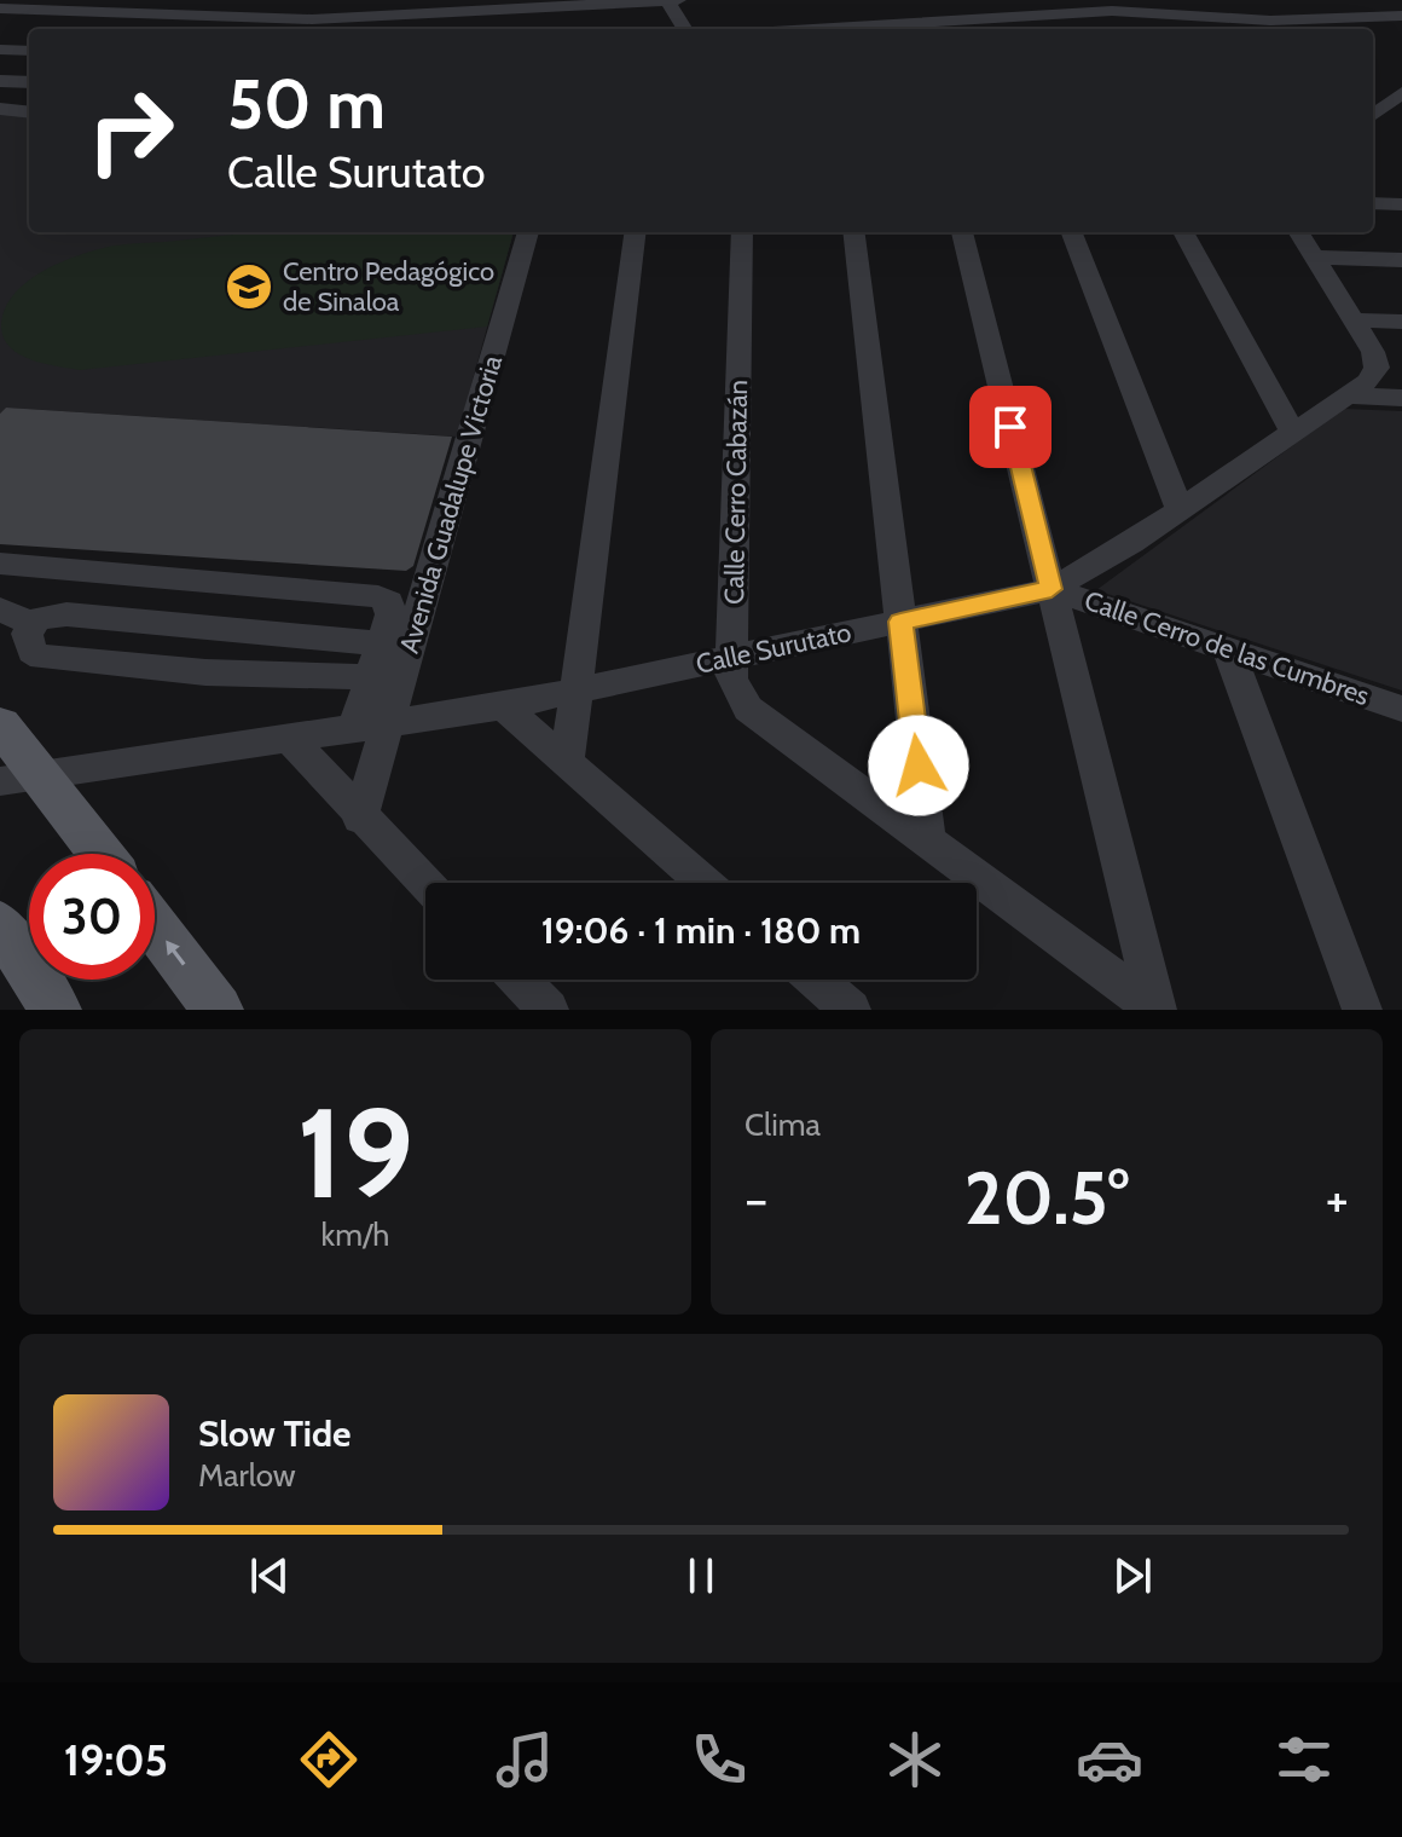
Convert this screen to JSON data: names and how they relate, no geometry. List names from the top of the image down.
{
  "streets": {
    "street": [
      "Calle Cerro Cabazán",
      "Avenida Guadalupe Victoria",
      "Calle Surutato",
      "Calle Cerro de las Cumbres"
    ]
  },
  "crossings": [
    ["Calle Cerro Cabazán", "Calle Surutato"],
    ["Avenida Guadalupe Victoria", "Calle Surutato"],
    ["Calle Surutato", "Calle Cerro de las Cumbres"]
  ],
  "places": {
    "school or university": ["Centro Pedagógico de Sinaloa"]
  },
  "page": {
    "turn": ["50 m", "Calle Surutato"],
    "limit": "30",
    "trip": "19:06 · 1 min · 180 m",
    "tile": [
      ["19", "km/h"],
      "Clima"
    ],
    "heat": ["−", "20.5°", "+"],
    "song": ["Slow Tide", "Marlow"],
    "tabs": "19:05"
  }
}
